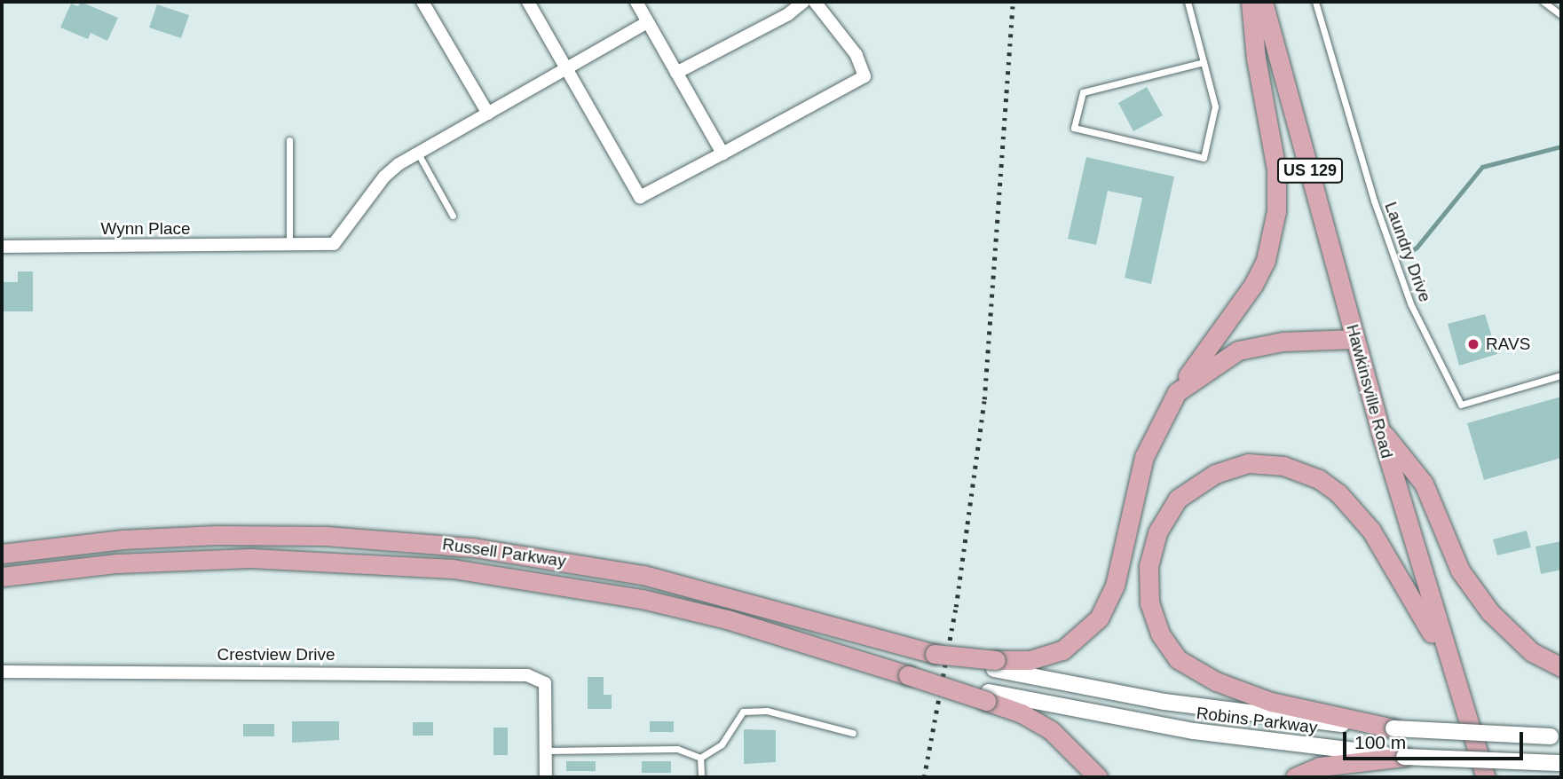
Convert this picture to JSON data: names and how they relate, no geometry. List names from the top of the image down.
{
  "streets": {
    "main road": ["US 129", "Hawkinsville Road", "Russell Parkway"],
    "street": ["Wynn Place", "Crestview Drive", "Robins Parkway"],
    "lane": ["Laundry Drive"]
  },
  "crossings": [
    ["Russell Parkway", "Robins Parkway"]
  ],
  "places": ["RAVS"],
  "scale_bar": "100 m"
}
